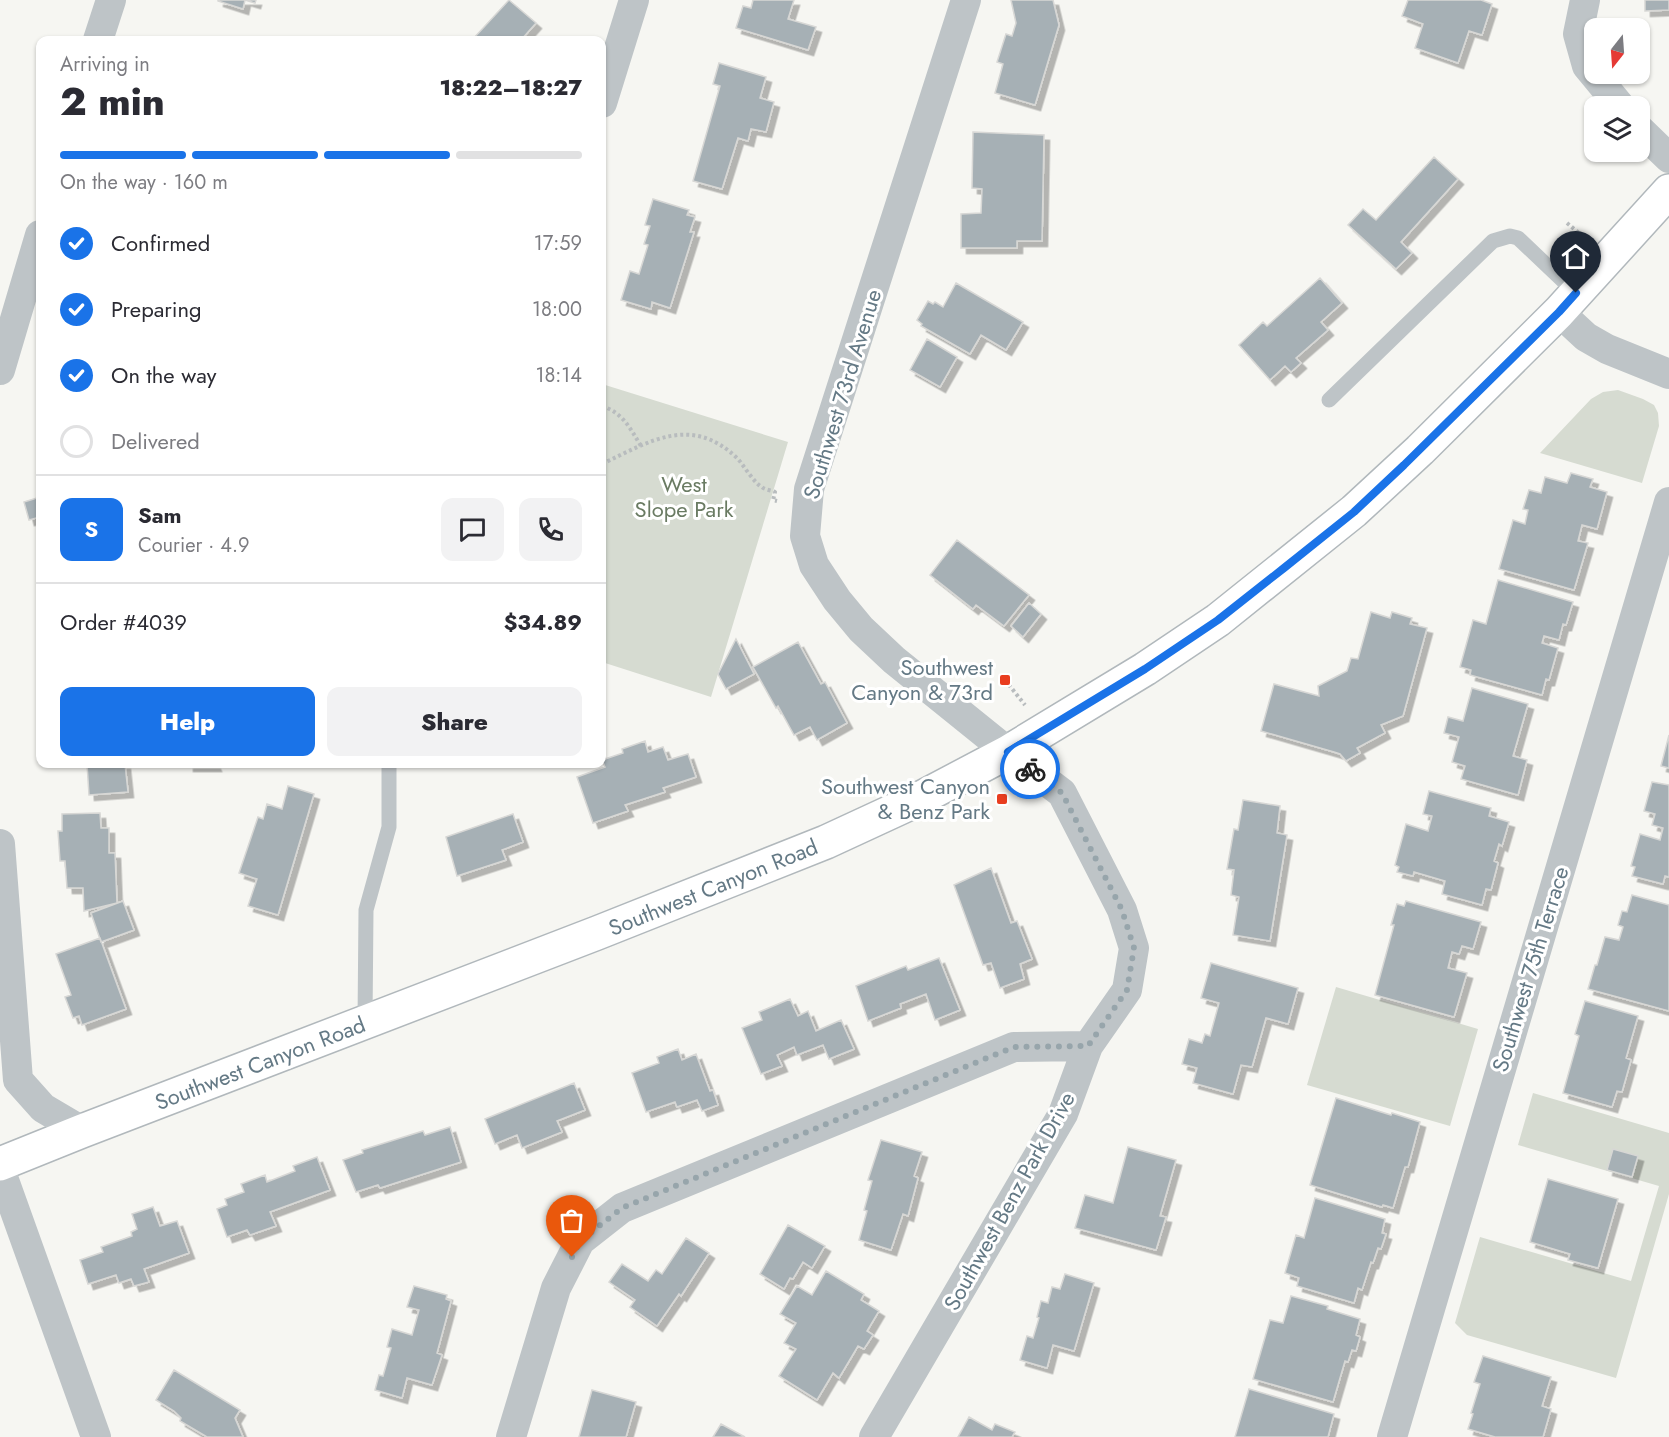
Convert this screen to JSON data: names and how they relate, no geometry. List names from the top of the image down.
{
  "streets": {
    "main road": ["Southwest Canyon Road"],
    "street": ["Southwest 73rd Avenue", "Southwest 75th Terrace", "Southwest Benz Park Drive"]
  },
  "crossings": [
    ["Southwest 73rd Avenue", "Southwest Canyon Road"],
    ["Southwest 73rd Avenue", "Southwest Benz Park Drive"],
    ["Southwest Canyon Road", "Southwest Benz Park Drive"]
  ],
  "parks": ["West Slope Park"],
  "places": {
    "transit": ["Southwest Canyon & 73rd", "Southwest Canyon & Benz Park"]
  },
  "north": "bottom",
  "page": {
    "heading": ["2 min", "Arriving in", "18:22–18:27"],
    "panel": [
      "Sam",
      "Courier · 4.9",
      "Order #4039",
      "$34.89"
    ],
    "bar": "On the way · 160 m",
    "list": [
      ["Confirmed", "17:59"],
      ["Preparing", "18:00"],
      ["On the way", "18:14"],
      "Delivered"
    ],
    "round": "S",
    "buttons": ["Help", "Share"]
  }
}
